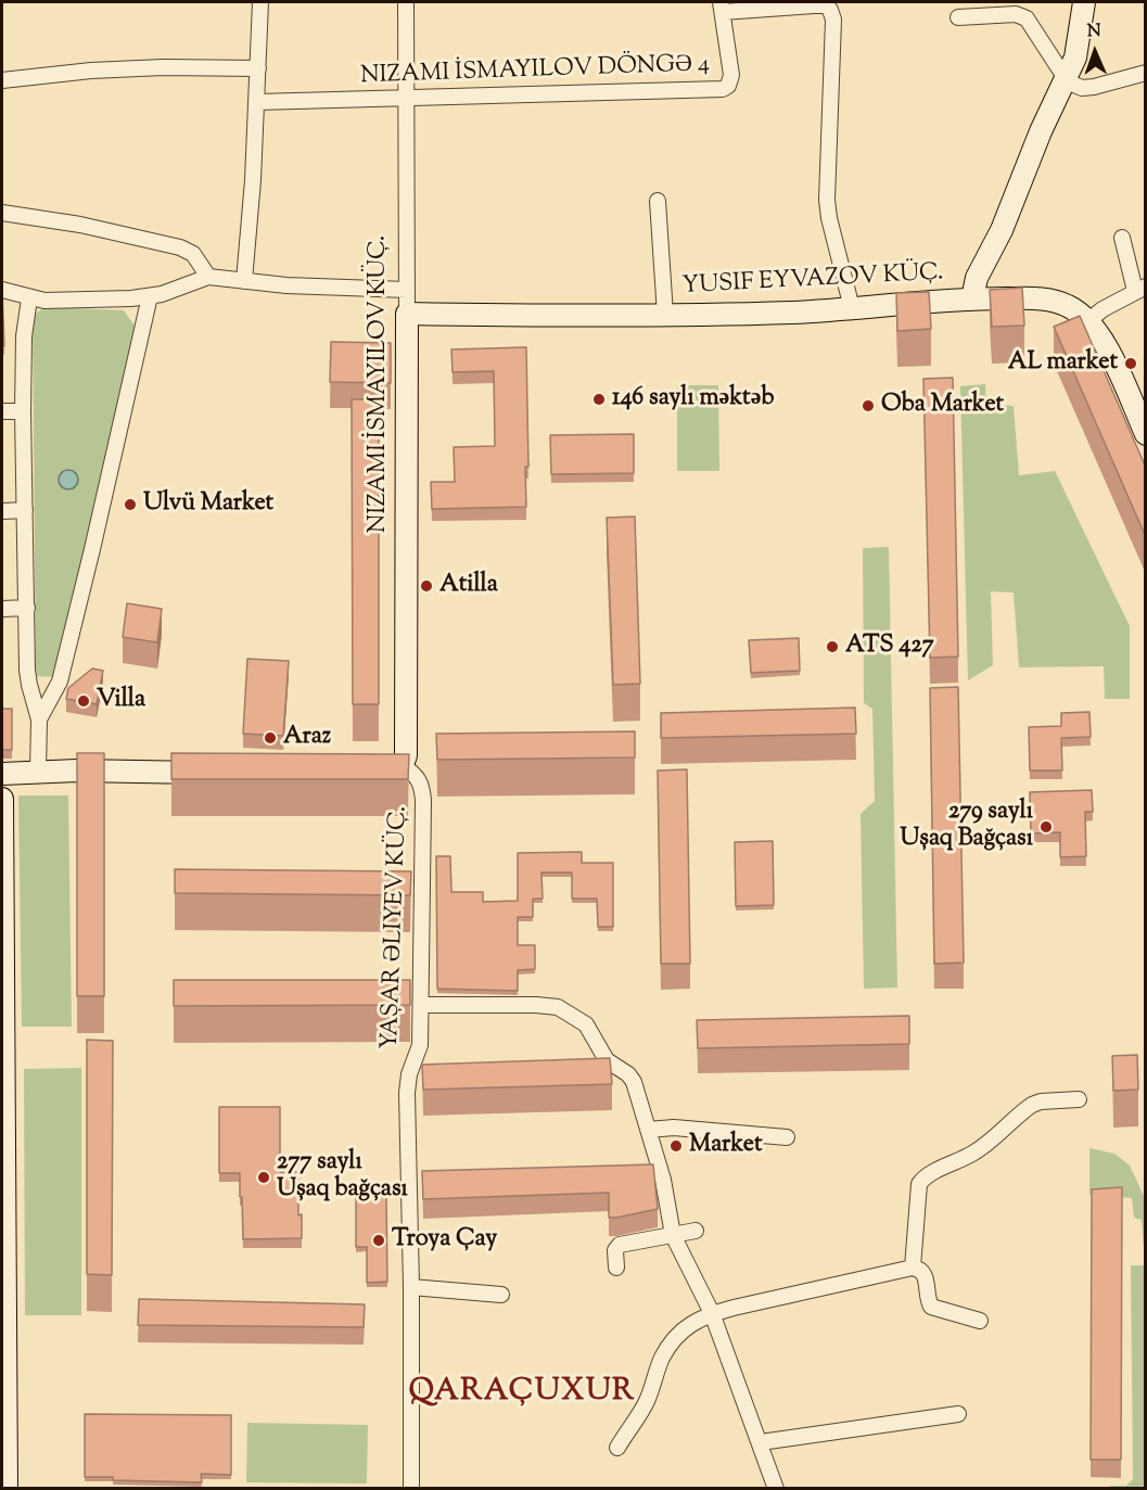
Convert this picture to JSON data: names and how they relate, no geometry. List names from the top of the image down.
{
  "streets": {
    "street": ["YUSIF EYVAZOV KÜÇ.", "YAŞAR ƏLIYEV KÜÇ."]
  },
  "districts": ["QARAÇUXUR"],
  "places": [
    "AL market",
    "146 saylı məktəb",
    "Oba Market",
    "Ulvü Market",
    "Atilla",
    "ATS 427",
    "Villa",
    "Araz",
    "279 saylı Uşaq Bağçası",
    "Market",
    "277 saylı Uşaq bağçası",
    "Troya Çay"
  ],
  "north": "top"
}
